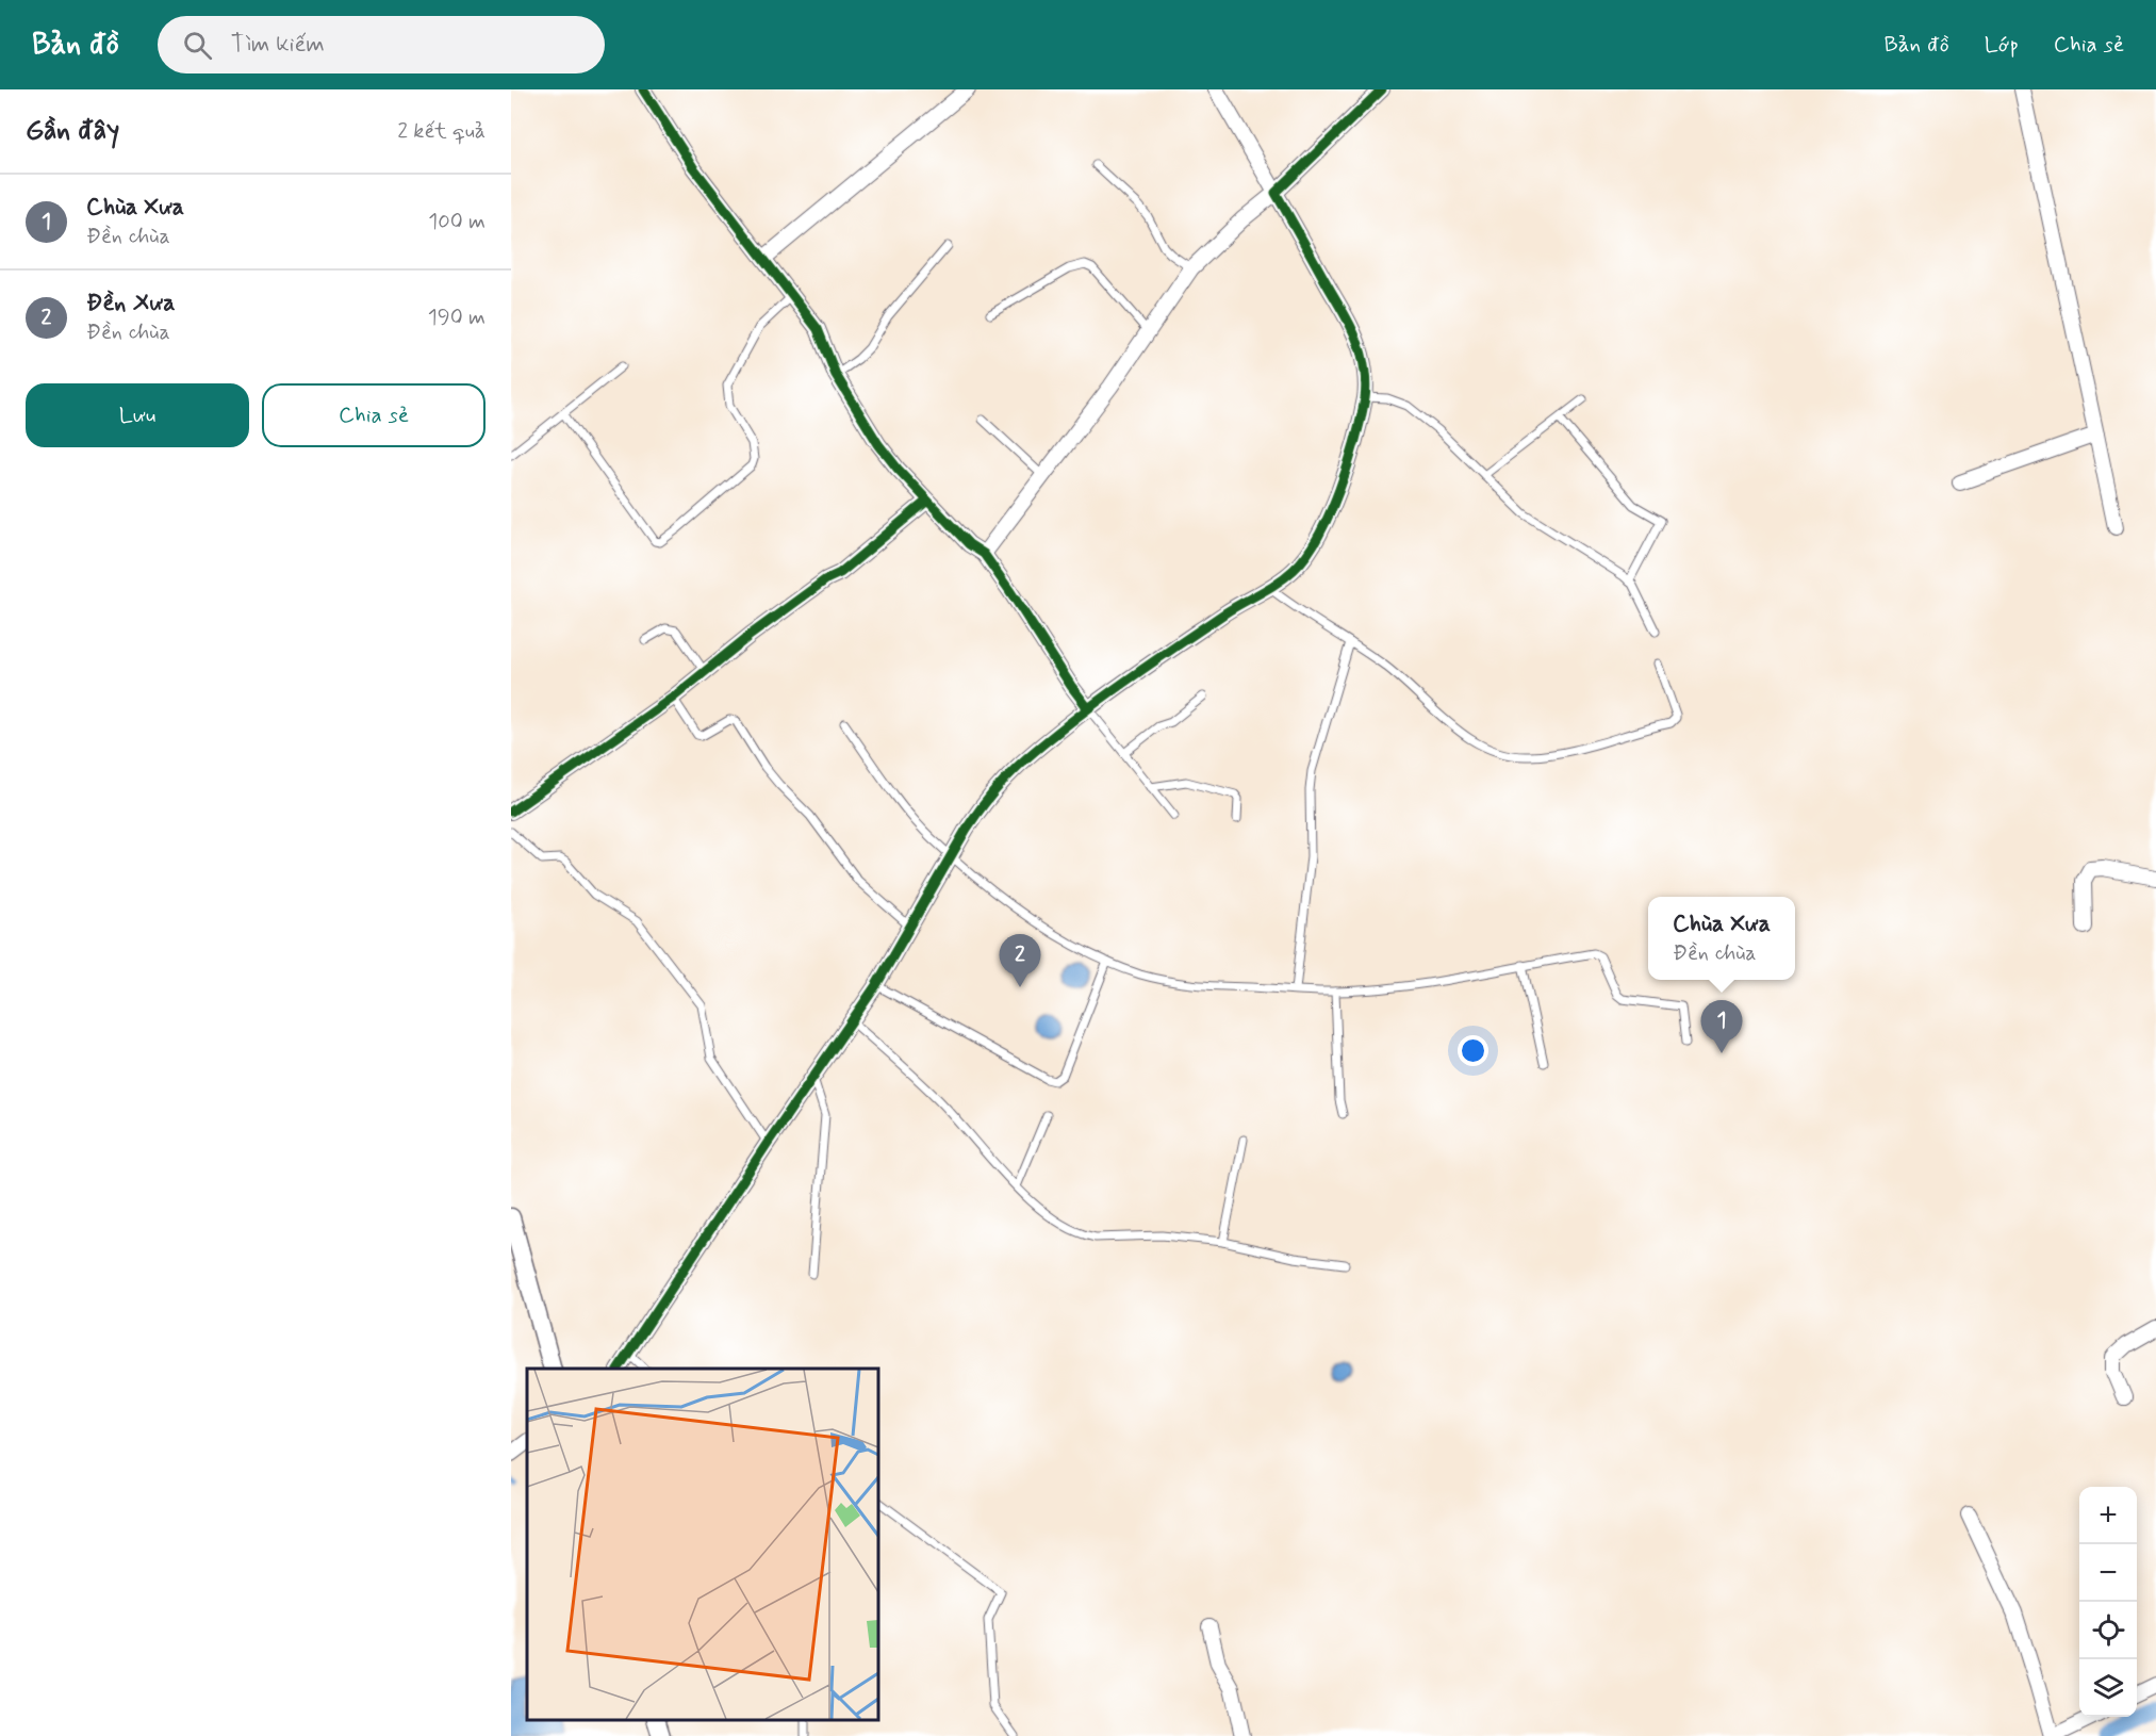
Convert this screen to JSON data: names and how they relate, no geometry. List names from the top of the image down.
{
  "page": {
    "header": "Bản đồ",
    "search": "Tìm kiếm",
    "nav": ["Bản đồ", "Lớp", "Chia sẻ"],
    "heading": ["Gần đây", "2 kết quả"],
    "list": [
      {
        "mark": "1",
        "name": "Chùa Xưa",
        "note": "Đền chùa",
        "value": "100 m"
      },
      {
        "mark": "2",
        "name": "Đền Xưa",
        "note": "Đền chùa",
        "value": "190 m"
      }
    ],
    "buttons": ["Lưu", "Chia sẻ"],
    "popup": ["Chùa Xưa", "Đền chùa"],
    "pins": ["2", "1"],
    "map_buttons": ["+", "−"]
  }
}
